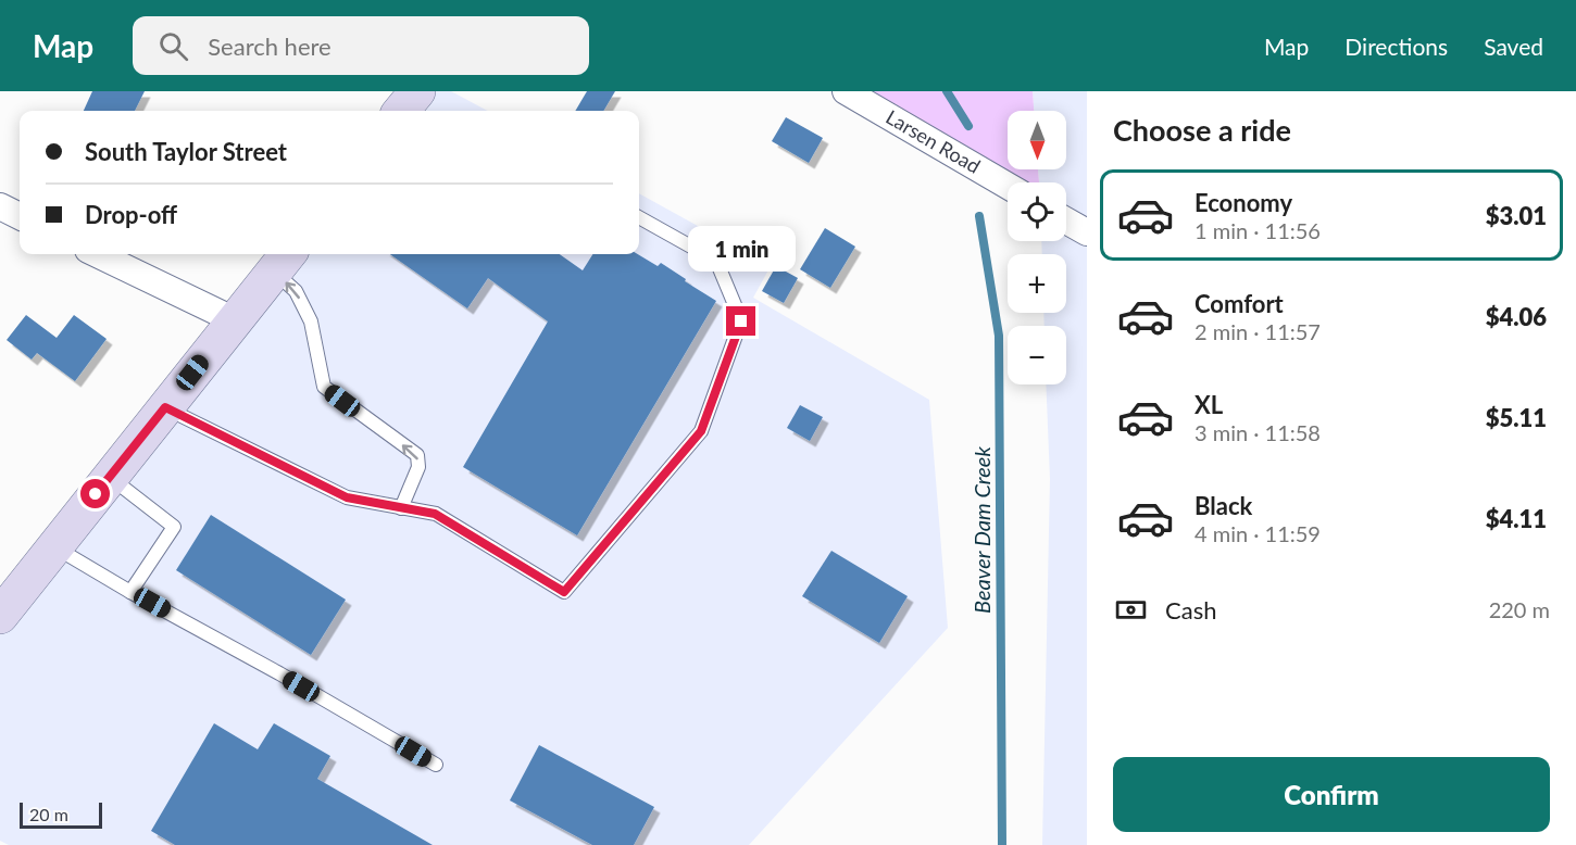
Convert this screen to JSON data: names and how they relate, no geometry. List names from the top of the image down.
{
  "streets": {
    "street": ["Larsen Road"]
  },
  "water": ["Beaver Dam Creek"],
  "scale_bar": "20 m",
  "north": "bottom",
  "page": {
    "header": "Map",
    "search": "Search here",
    "nav": ["Map", "Directions", "Saved"],
    "heading": "Choose a ride",
    "map_buttons": ["+", "−"],
    "banner": ["South Taylor Street", "Drop-off"],
    "list": [
      {
        "name": "Economy",
        "note": "1 min · 11:56",
        "value": "$3.01"
      },
      {
        "name": "Comfort",
        "note": "2 min · 11:57",
        "value": "$4.06"
      },
      {
        "name": "XL",
        "note": "3 min · 11:58",
        "value": "$5.11"
      },
      {
        "name": "Black",
        "note": "4 min · 11:59",
        "value": "$4.11"
      }
    ],
    "bubble": "1 min",
    "pay": ["Cash", "220 m"],
    "buttons": "Confirm",
    "scale": "20 m"
  }
}
